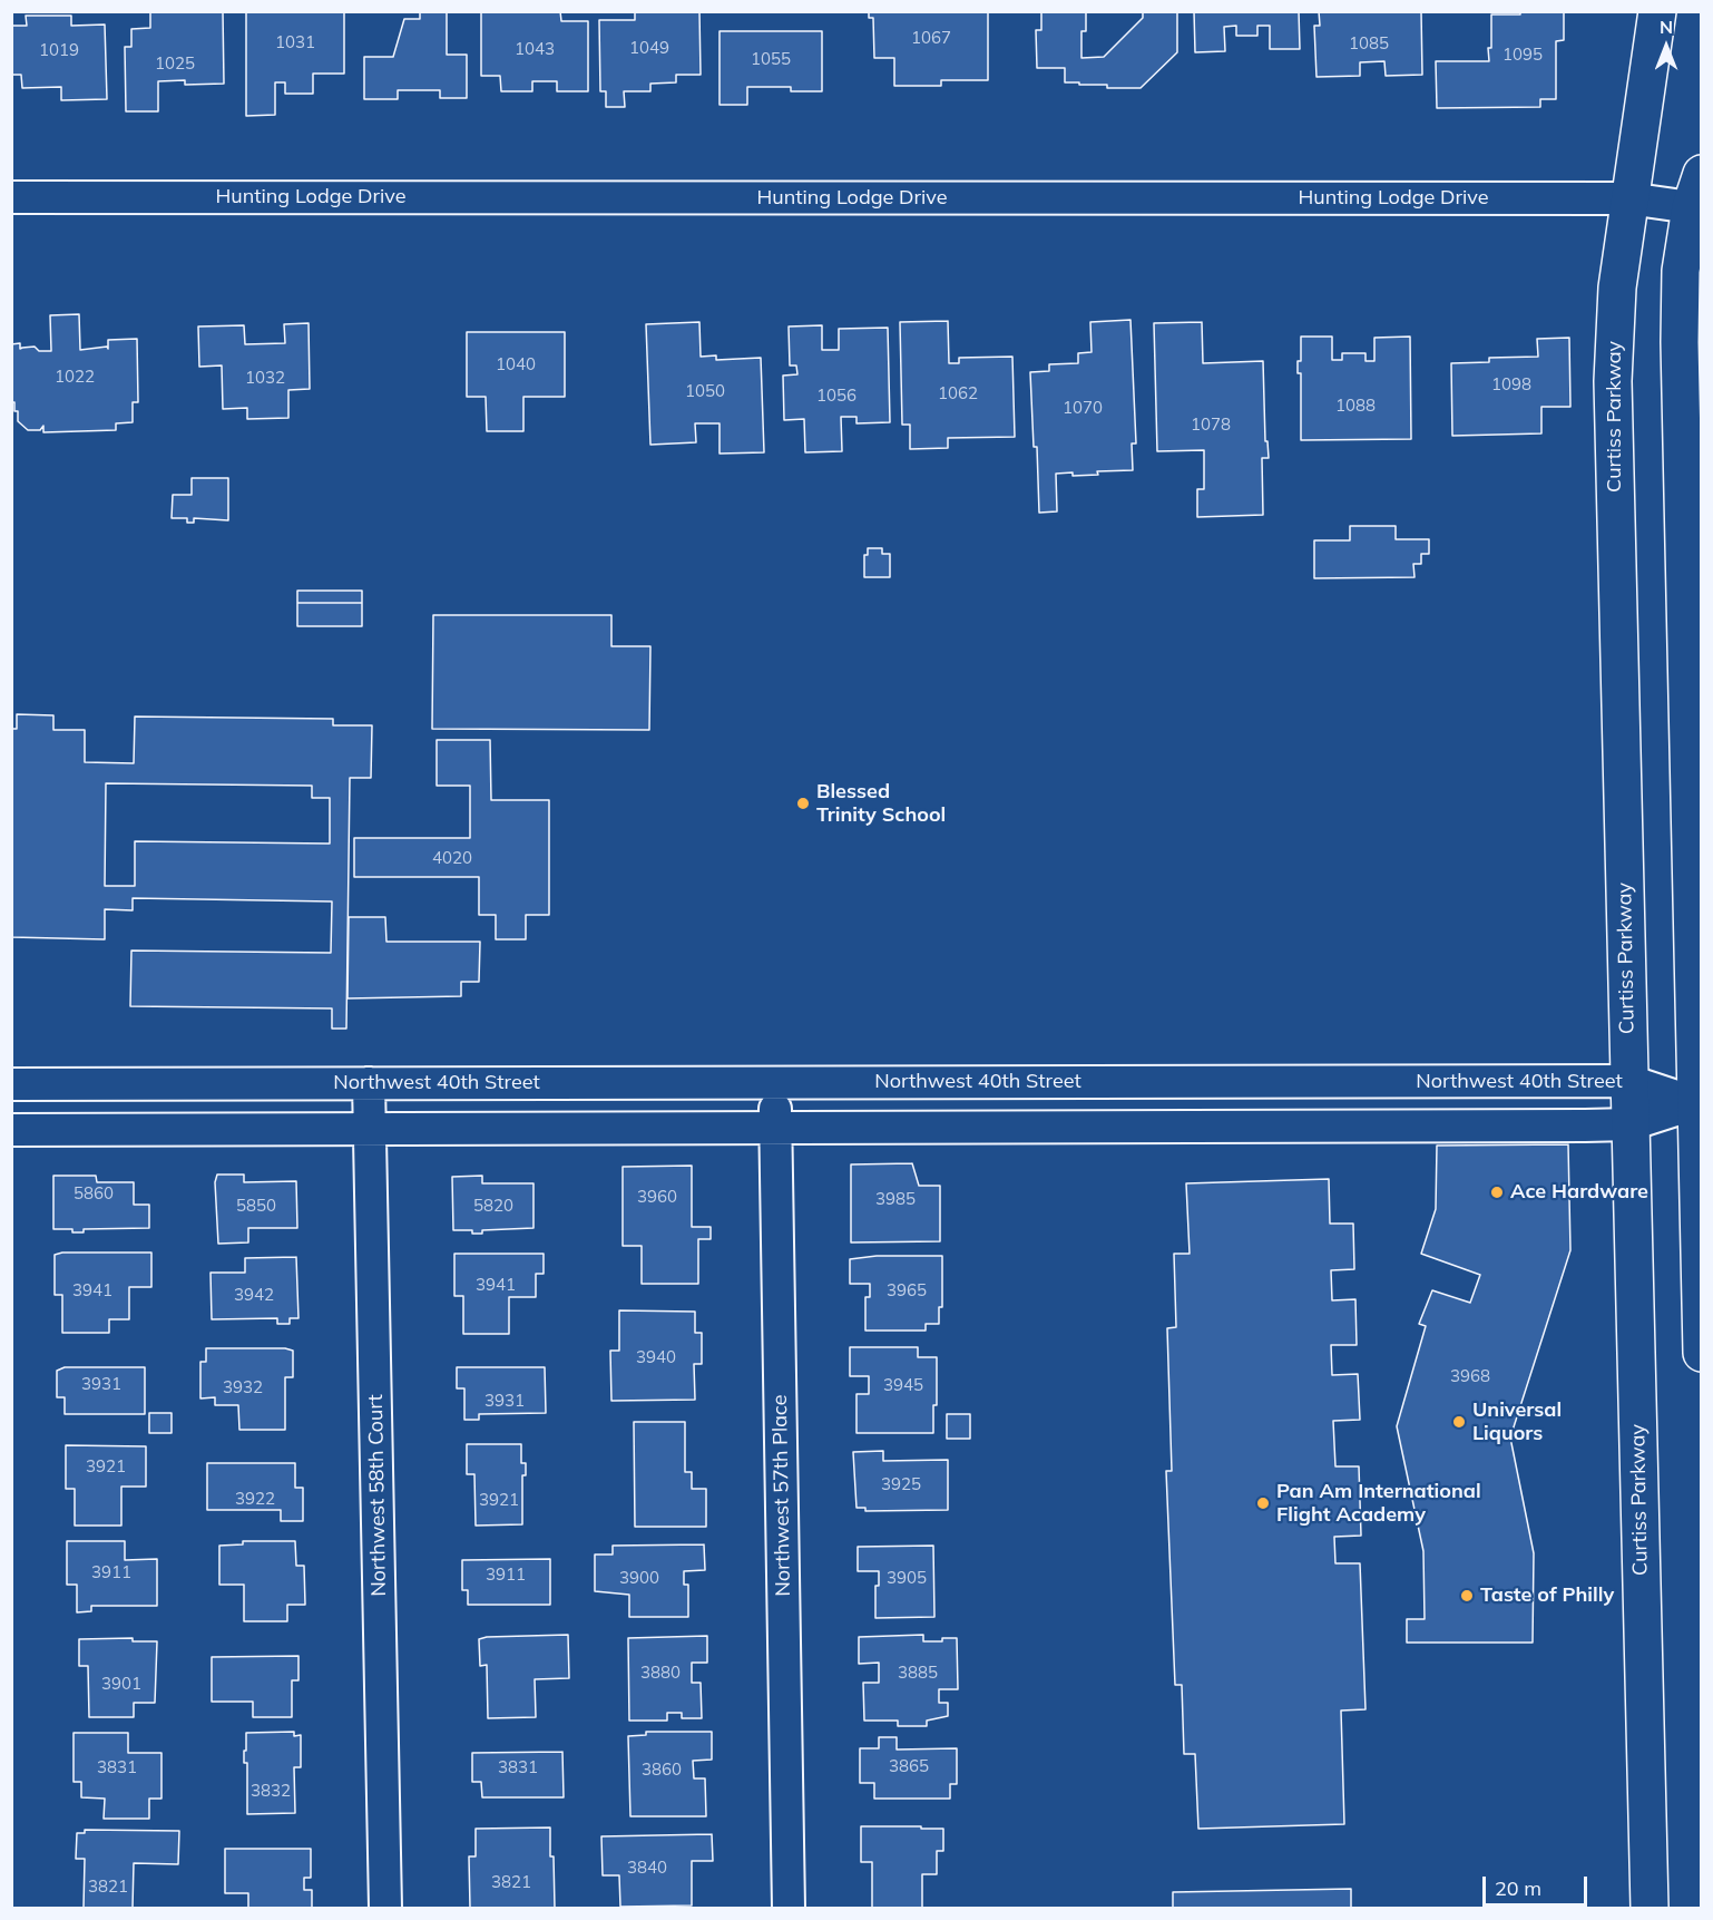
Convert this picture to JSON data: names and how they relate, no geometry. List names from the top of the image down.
{
  "streets": {
    "main road": ["Curtiss Parkway"],
    "street": [
      "Hunting Lodge Drive",
      "Northwest 40th Street",
      "Northwest 58th Court",
      "Northwest 57th Place"
    ]
  },
  "crossings": [
    ["Hunting Lodge Drive", "Curtiss Parkway"],
    ["Curtiss Parkway", "Northwest 40th Street"],
    ["Northwest 40th Street", "Northwest 58th Court"],
    ["Northwest 40th Street", "Northwest 57th Place"]
  ],
  "places": [
    "Blessed Trinity School",
    "Ace Hardware",
    "Universal Liquors",
    "Pan Am International Flight Academy",
    "Taste of Philly"
  ],
  "house_numbers": [
    "1067",
    "1031",
    "1085",
    "1049",
    "1043",
    "1019",
    "1095",
    "1055",
    "1025",
    "1040",
    "1022",
    "1032",
    "1098",
    "1050",
    "1062",
    "1056",
    "1088",
    "1070",
    "1078",
    "4020",
    "5860",
    "3960",
    "3985",
    "5850",
    "5820",
    "3941",
    "3941",
    "3965",
    "3942",
    "3940",
    "3968",
    "3931",
    "3945",
    "3932",
    "3931",
    "3921",
    "3925",
    "3922",
    "3921",
    "3911",
    "3911",
    "3900",
    "3905",
    "3880",
    "3885",
    "3901",
    "3865",
    "3831",
    "3831",
    "3860",
    "3832",
    "3840",
    "3821",
    "3821"
  ],
  "scale_bar": "20 m",
  "north": "top"
}
